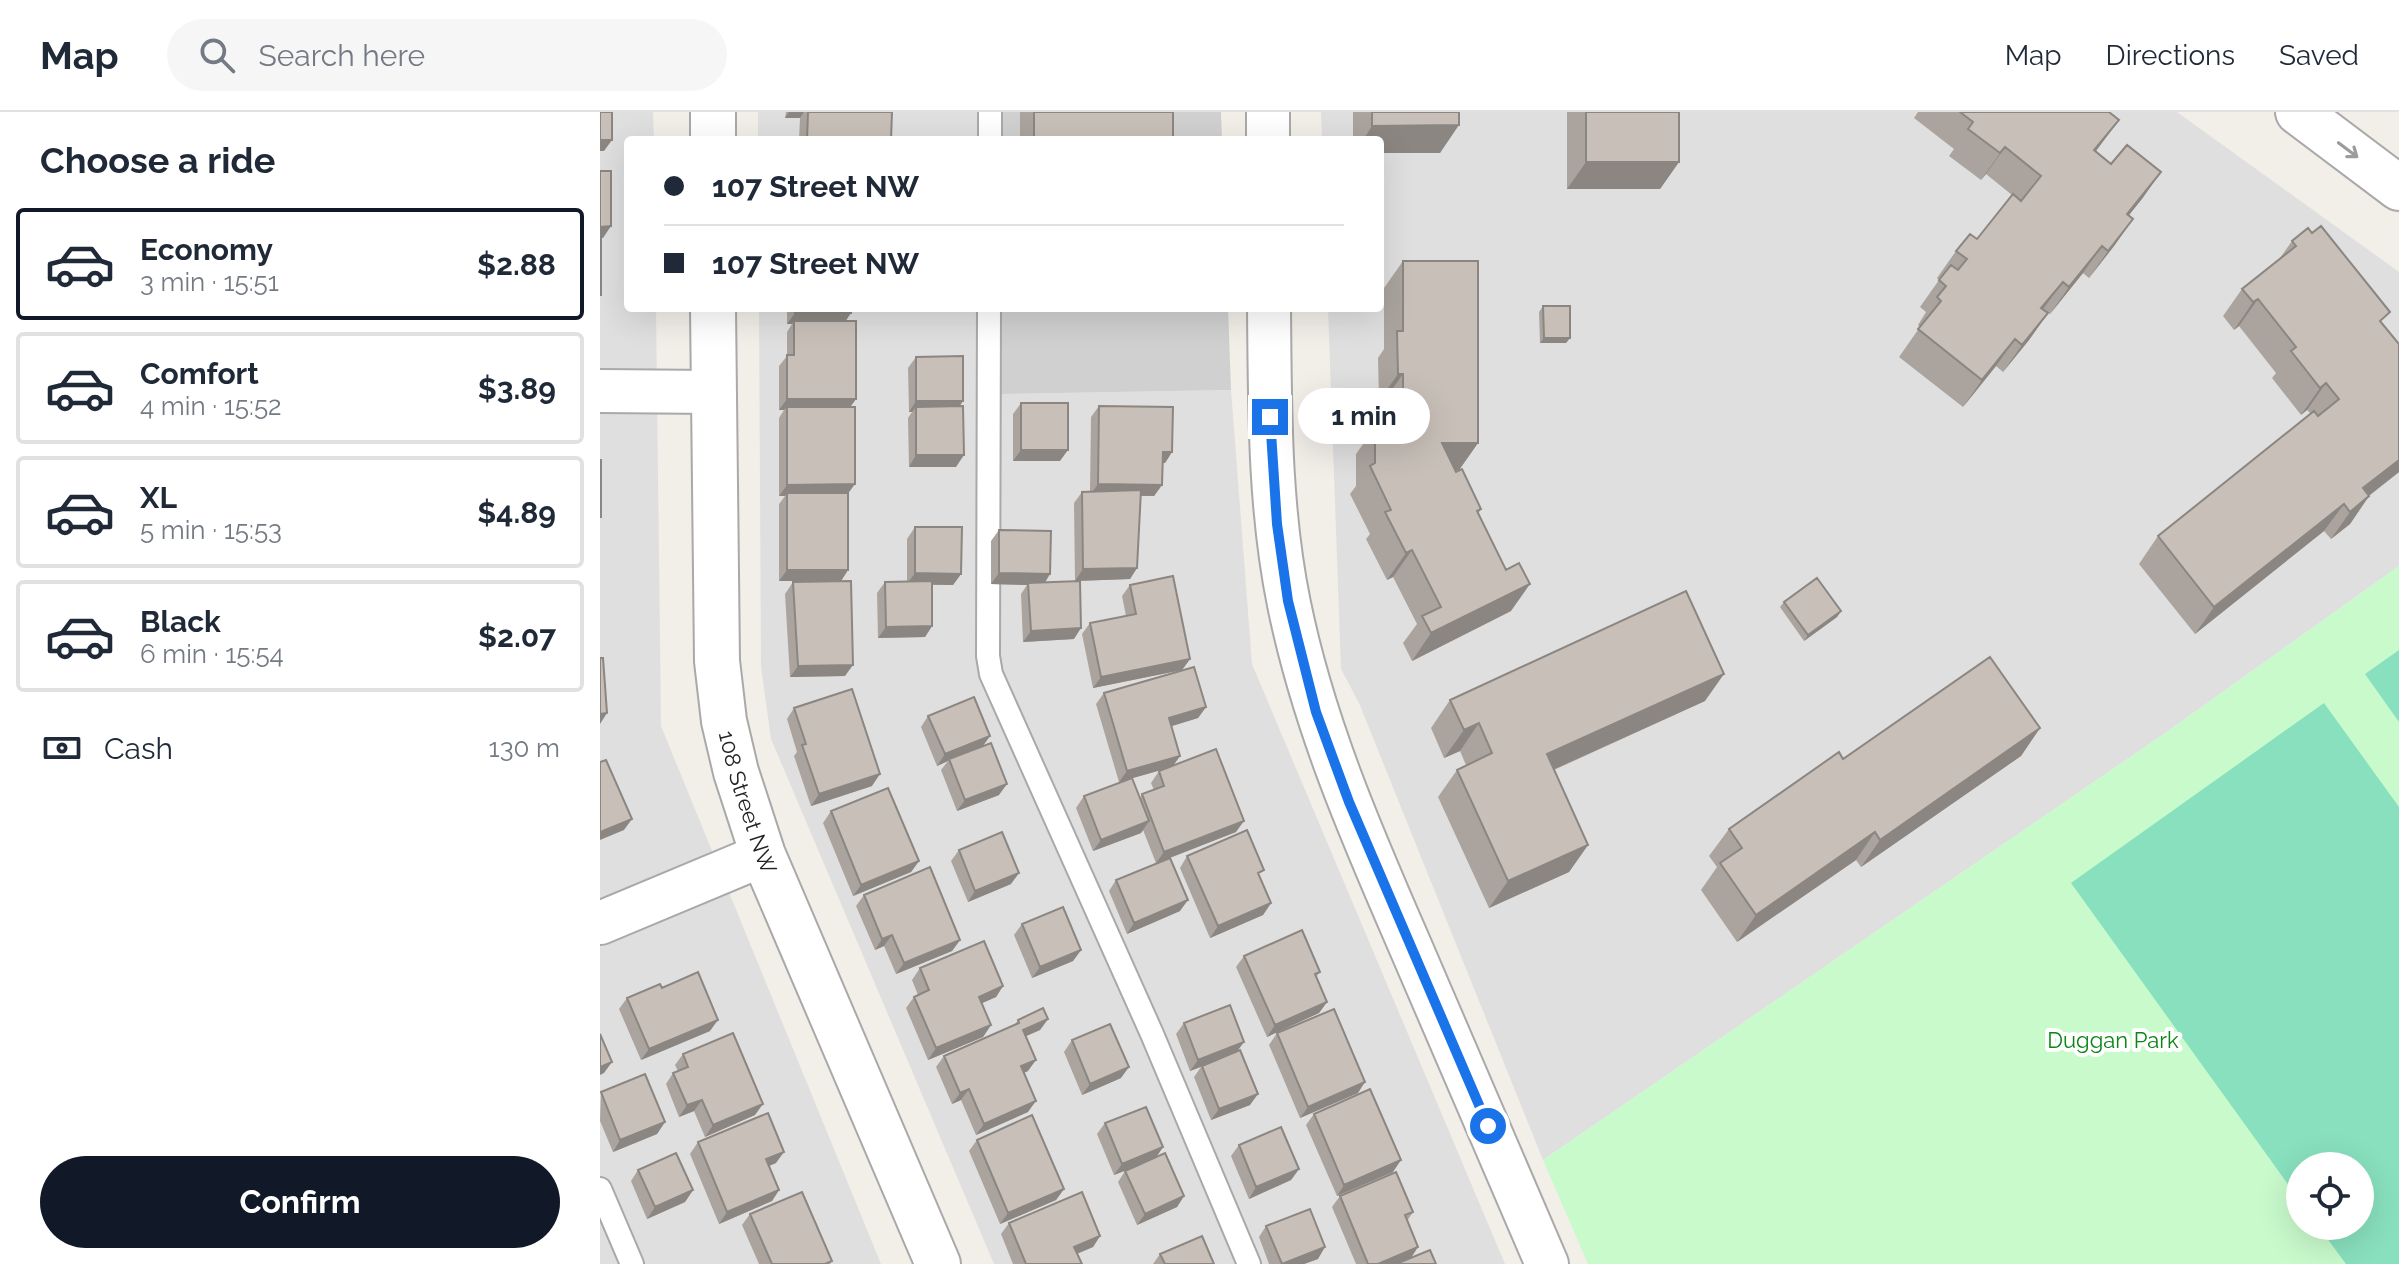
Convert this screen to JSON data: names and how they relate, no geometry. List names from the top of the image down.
{
  "streets": {
    "street": ["108 Street NW"]
  },
  "parks": ["Duggan Park"],
  "page": {
    "header": "Map",
    "search": "Search here",
    "nav": ["Map", "Directions", "Saved"],
    "heading": "Choose a ride",
    "banner": ["107 Street NW", "107 Street NW"],
    "list": [
      {
        "name": "Economy",
        "note": "3 min · 15:51",
        "value": "$2.88"
      },
      {
        "name": "Comfort",
        "note": "4 min · 15:52",
        "value": "$3.89"
      },
      {
        "name": "XL",
        "note": "5 min · 15:53",
        "value": "$4.89"
      },
      {
        "name": "Black",
        "note": "6 min · 15:54",
        "value": "$2.07"
      }
    ],
    "bubble": "1 min",
    "pay": ["Cash", "130 m"],
    "buttons": "Confirm"
  }
}
